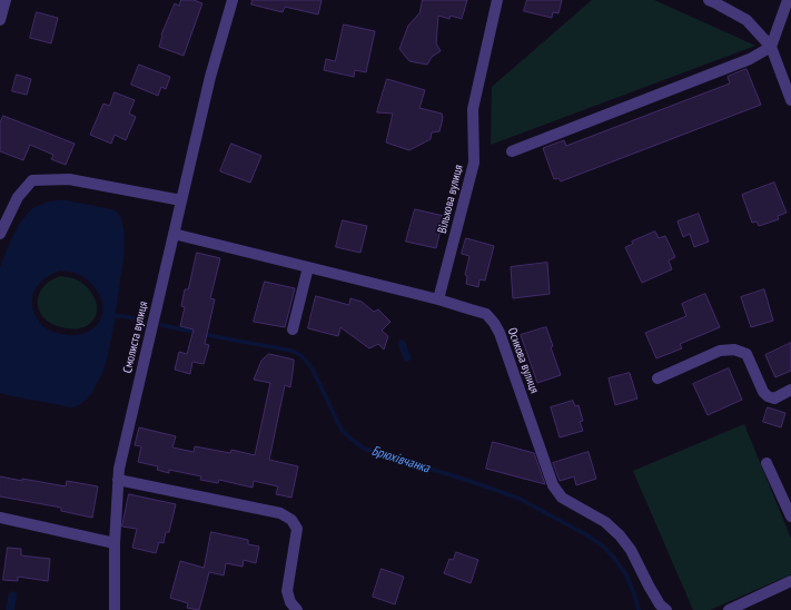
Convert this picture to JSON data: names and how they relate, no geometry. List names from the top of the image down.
{
  "streets": {
    "street": ["Вільхова вулиця", "Смолиста вулиця", "Осикова вулиця"]
  },
  "crossings": [
    ["Вільхова вулиця", "Осикова вулиця"],
    ["Смолиста вулиця", "Осикова вулиця"]
  ],
  "water": ["Брюхівчанка"]
}
